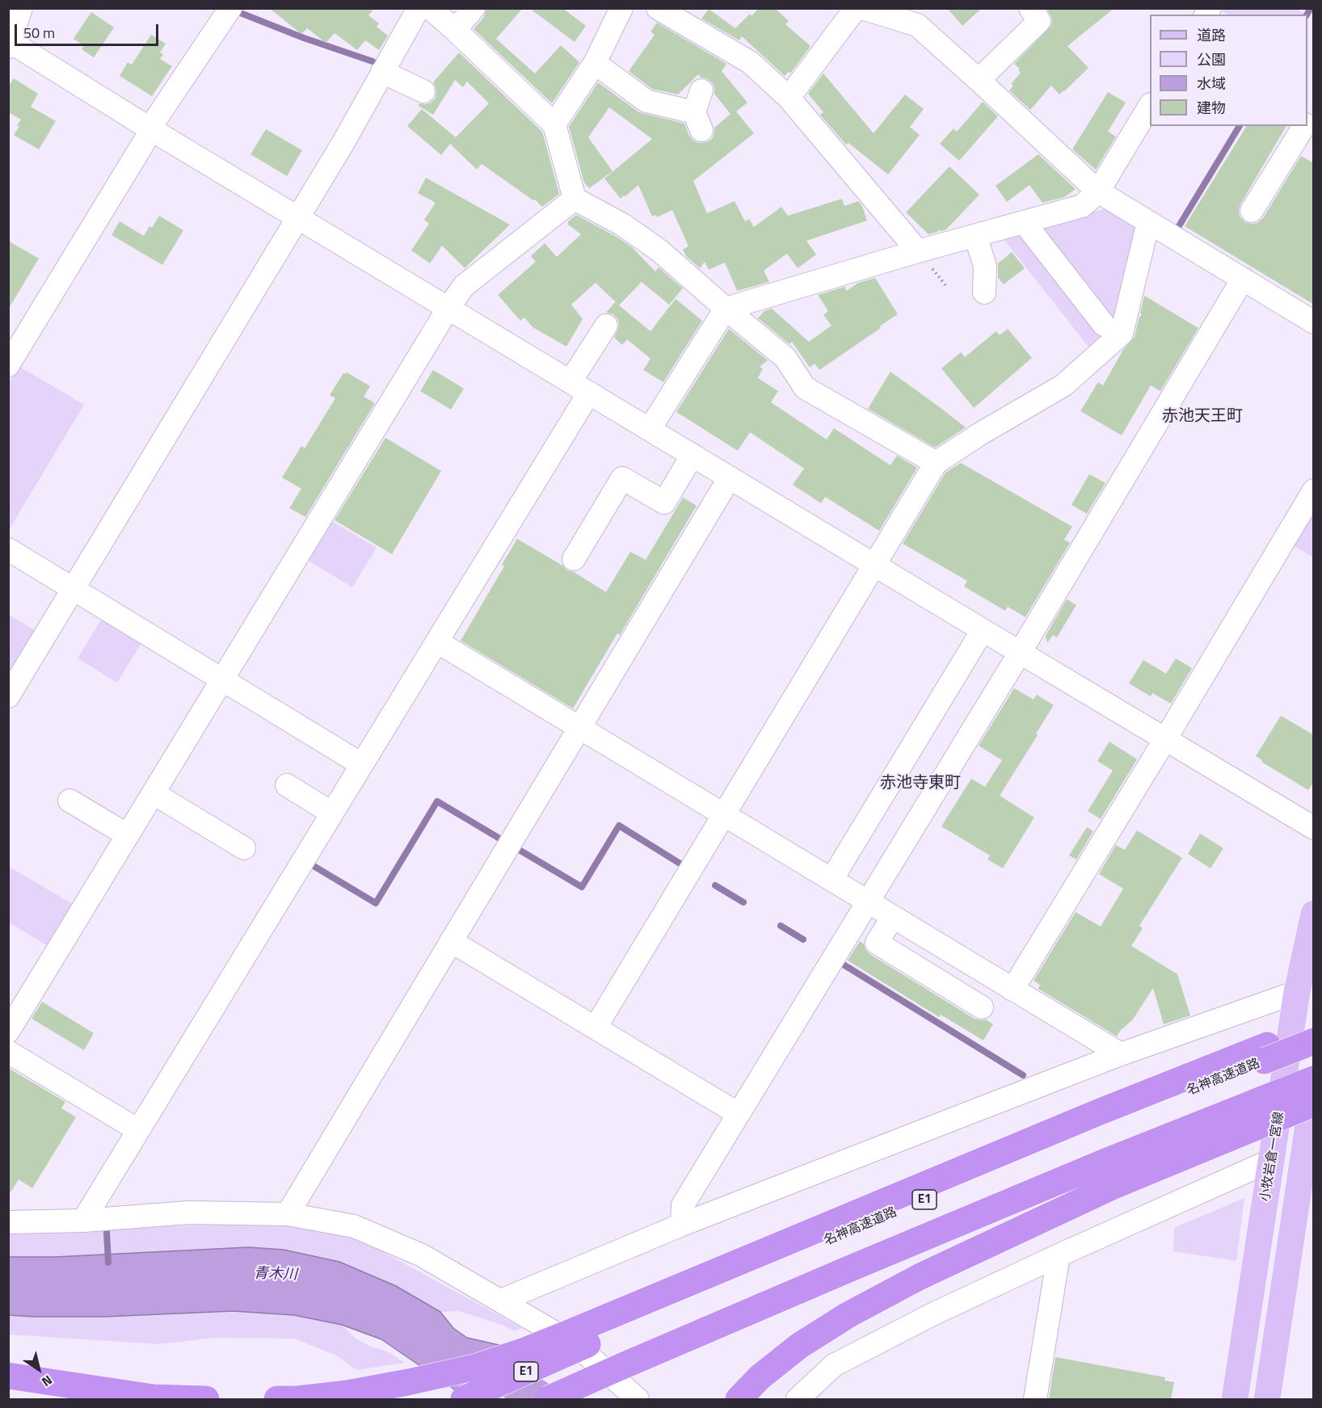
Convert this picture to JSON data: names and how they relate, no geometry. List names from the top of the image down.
{
  "streets": {
    "highway": ["名神高速道路", "E1"],
    "main road": ["小牧岩倉一宮線"]
  },
  "districts": ["赤池天王町", "赤池寺東町"],
  "water": ["青木川"],
  "legend": [
    "道路",
    "公園",
    "水域",
    "建物"
  ],
  "scale_bar": "50 m",
  "north": "bottom right"
}
